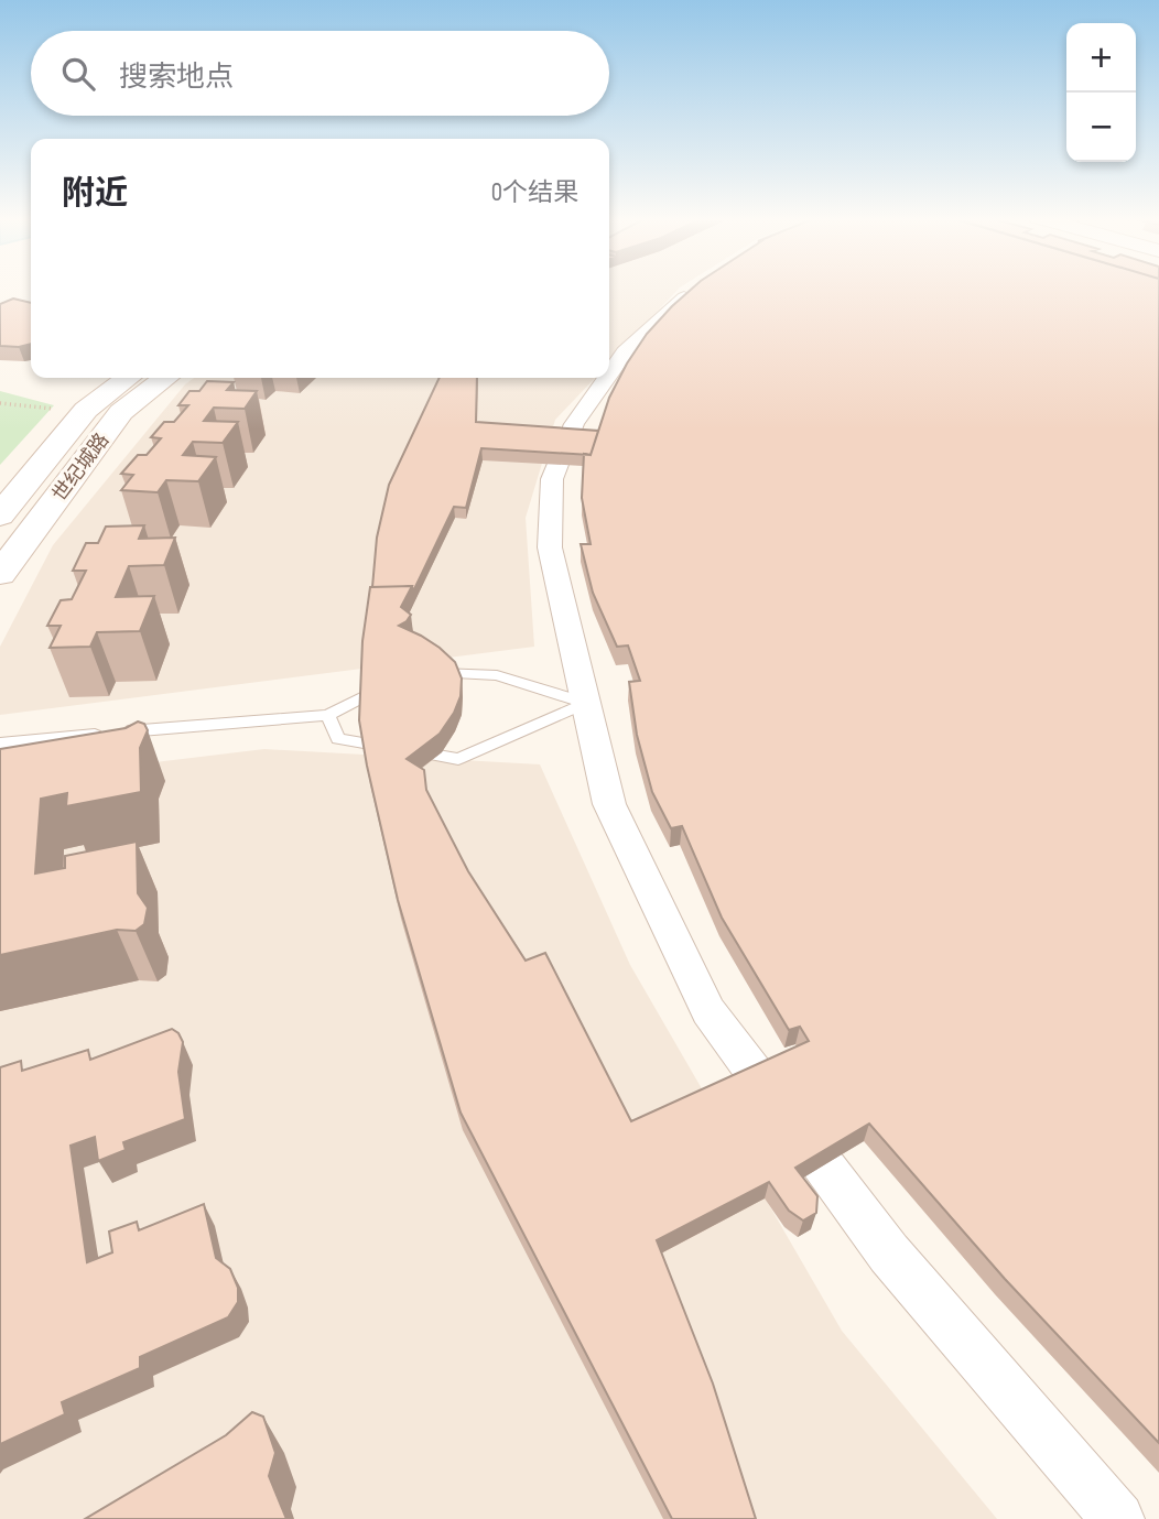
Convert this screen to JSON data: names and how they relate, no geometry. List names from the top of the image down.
{
  "streets": {
    "main road": ["世纪城路"]
  },
  "page": {
    "map_buttons": ["+", "−"],
    "search": "搜索地点",
    "heading": ["附近", "0个结果"]
  }
}
